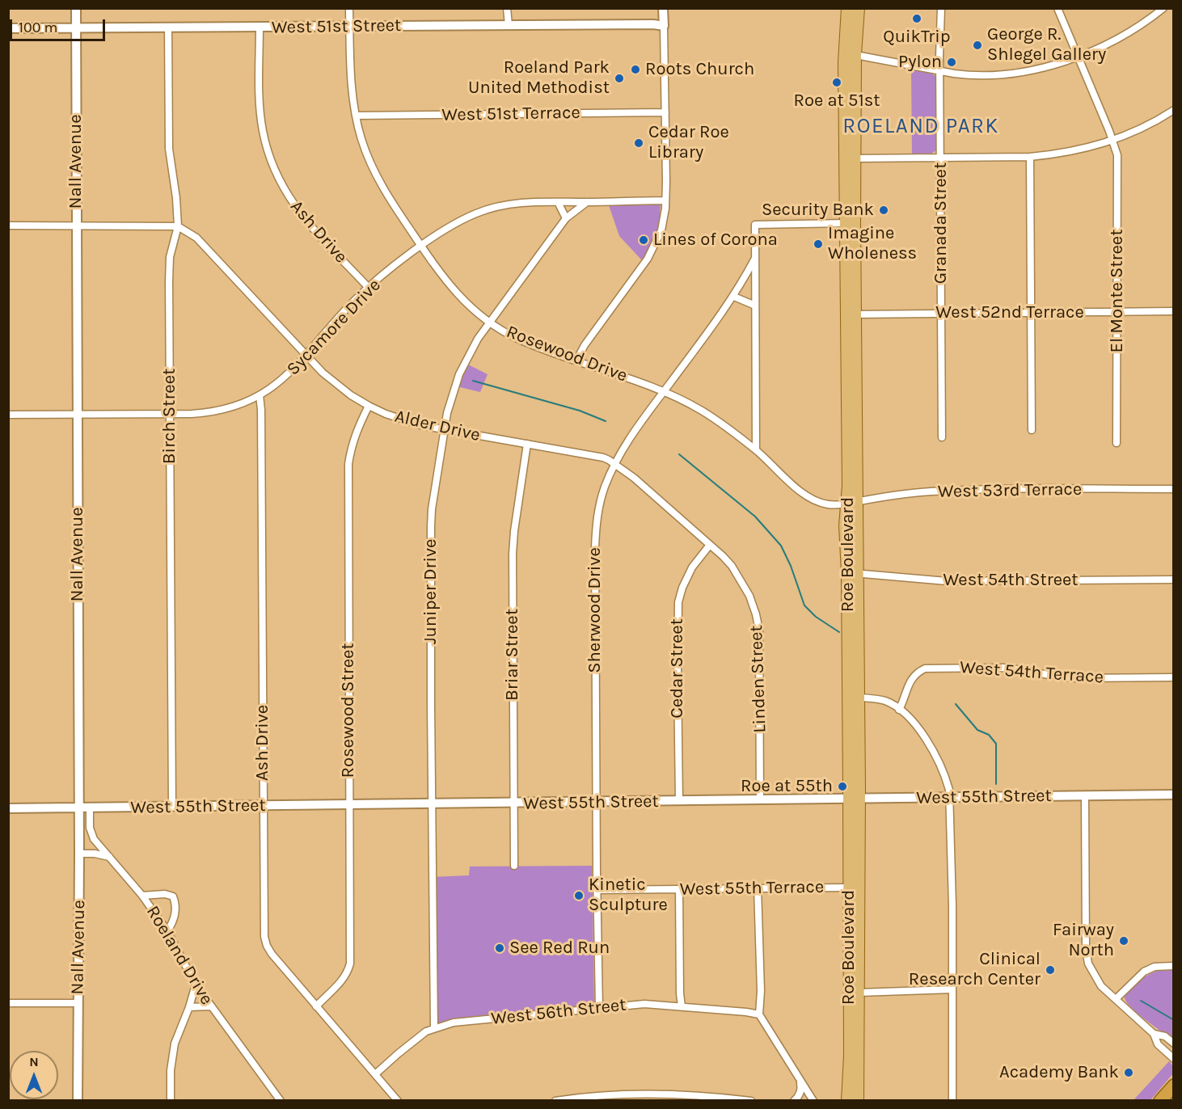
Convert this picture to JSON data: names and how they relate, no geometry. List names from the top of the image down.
{
  "streets": {
    "main road": ["Roe Boulevard"],
    "street": [
      "West 51st Street",
      "West 51st Terrace",
      "Nall Avenue",
      "Granada Street",
      "Ash Drive",
      "El Monte Street",
      "West 52nd Terrace",
      "Sycamore Drive",
      "Rosewood Drive",
      "Birch Street",
      "Alder Drive",
      "West 53rd Terrace",
      "West 54th Street",
      "Juniper Drive",
      "Sherwood Drive",
      "Briar Street",
      "Cedar Street",
      "West 54th Terrace",
      "Linden Street",
      "Rosewood Street",
      "West 55th Street",
      "West 55th Terrace",
      "Roeland Drive",
      "West 56th Street"
    ]
  },
  "crossings": [
    ["West 51st Street", "Nall Avenue"],
    ["West 51st Street", "Ash Drive"],
    ["West 51st Street", "Rosewood Drive"],
    ["West 51st Street", "Birch Street"],
    ["West 51st Terrace", "Rosewood Drive"],
    ["Nall Avenue", "Sycamore Drive"],
    ["Nall Avenue", "West 55th Street"],
    ["Granada Street", "West 52nd Terrace"],
    ["Ash Drive", "Sycamore Drive"],
    ["Ash Drive", "Rosewood Street"],
    ["Ash Drive", "West 55th Street"],
    ["Ash Drive", "West 56th Street"],
    ["El Monte Street", "West 52nd Terrace"],
    ["West 52nd Terrace", "Roe Boulevard"],
    ["Sycamore Drive", "Rosewood Drive"],
    ["Sycamore Drive", "Birch Street"],
    ["Sycamore Drive", "Alder Drive"],
    ["Sycamore Drive", "Juniper Drive"],
    ["Rosewood Drive", "West 53rd Terrace"],
    ["Rosewood Drive", "Roe Boulevard"],
    ["Rosewood Drive", "Juniper Drive"],
    ["Rosewood Drive", "Sherwood Drive"],
    ["Birch Street", "Alder Drive"],
    ["Birch Street", "West 55th Street"],
    ["Alder Drive", "Juniper Drive"],
    ["Alder Drive", "Sherwood Drive"],
    ["Alder Drive", "Briar Street"],
    ["Alder Drive", "Cedar Street"],
    ["Alder Drive", "Linden Street"],
    ["Alder Drive", "Rosewood Street"],
    ["West 53rd Terrace", "Roe Boulevard"],
    ["Roe Boulevard", "West 54th Street"],
    ["Roe Boulevard", "West 55th Street"],
    ["Roe Boulevard", "West 55th Terrace"],
    ["Juniper Drive", "West 55th Street"],
    ["Juniper Drive", "West 56th Street"],
    ["Sherwood Drive", "West 55th Street"],
    ["Sherwood Drive", "West 55th Terrace"],
    ["Sherwood Drive", "West 56th Street"],
    ["Briar Street", "West 55th Street"],
    ["Cedar Street", "Linden Street"],
    ["Cedar Street", "West 55th Street"],
    ["Linden Street", "West 55th Street"],
    ["Rosewood Street", "West 55th Street"],
    ["West 55th Street", "Roeland Drive"]
  ],
  "districts": ["ROELAND PARK"],
  "places": [
    "QuikTrip",
    "George R. Shlegel Gallery",
    "Pylon",
    "Roots Church",
    "Roeland Park United Methodist",
    "Roe at 51st",
    "Cedar Roe Library",
    "Security Bank",
    "Lines of Corona",
    "Imagine Wholeness",
    "Roe at 55th",
    "Kinetic Sculpture",
    "Fairway North",
    "See Red Run",
    "Clinical Research Center",
    "Academy Bank"
  ],
  "scale_bar": "100 m",
  "north": "top"
}
